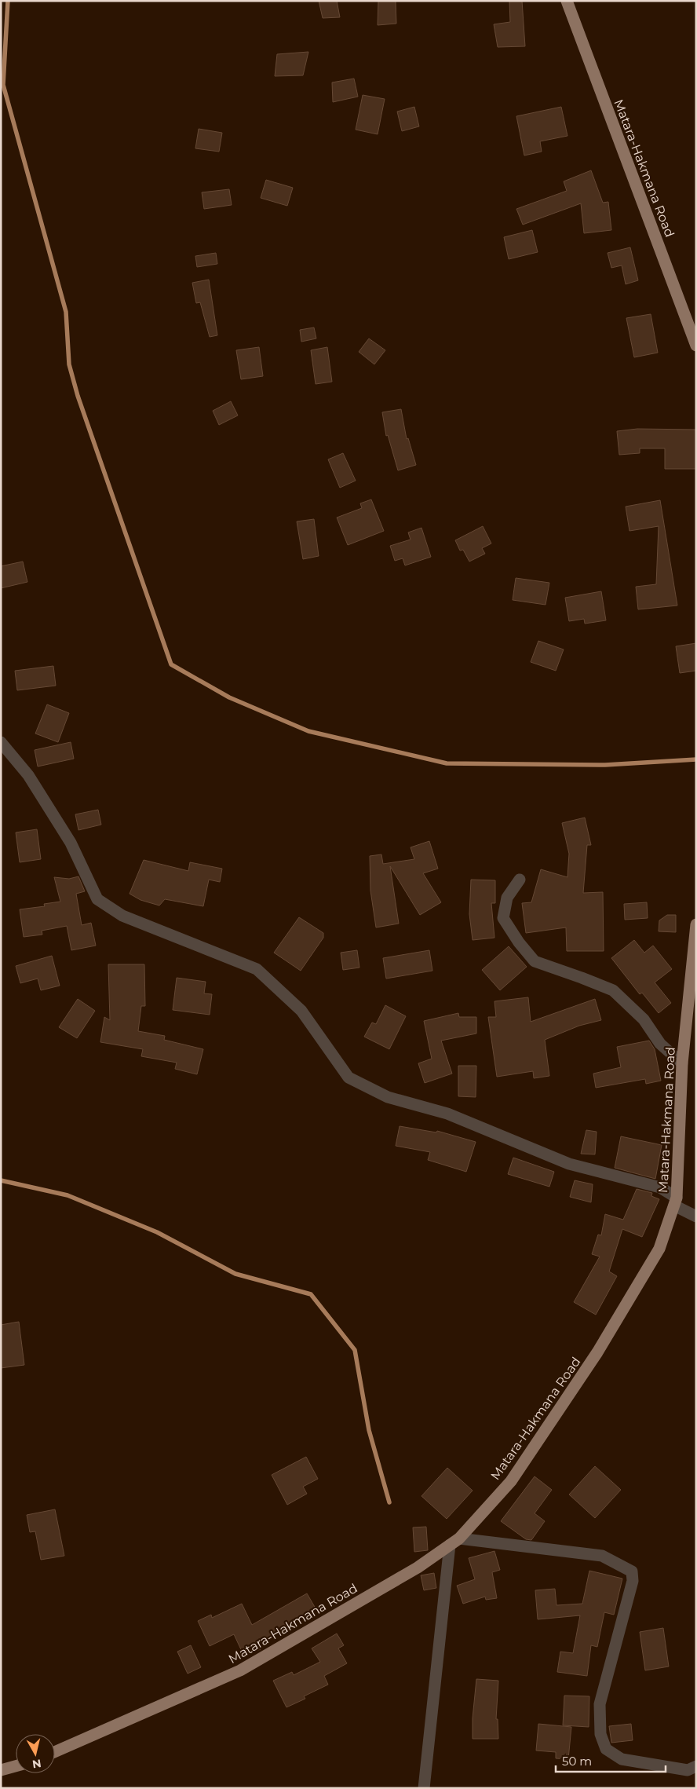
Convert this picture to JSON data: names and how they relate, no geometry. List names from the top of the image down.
{
  "streets": {
    "main road": ["Matara-Hakmana Road"]
  },
  "scale_bar": "50 m",
  "north": "bottom"
}
